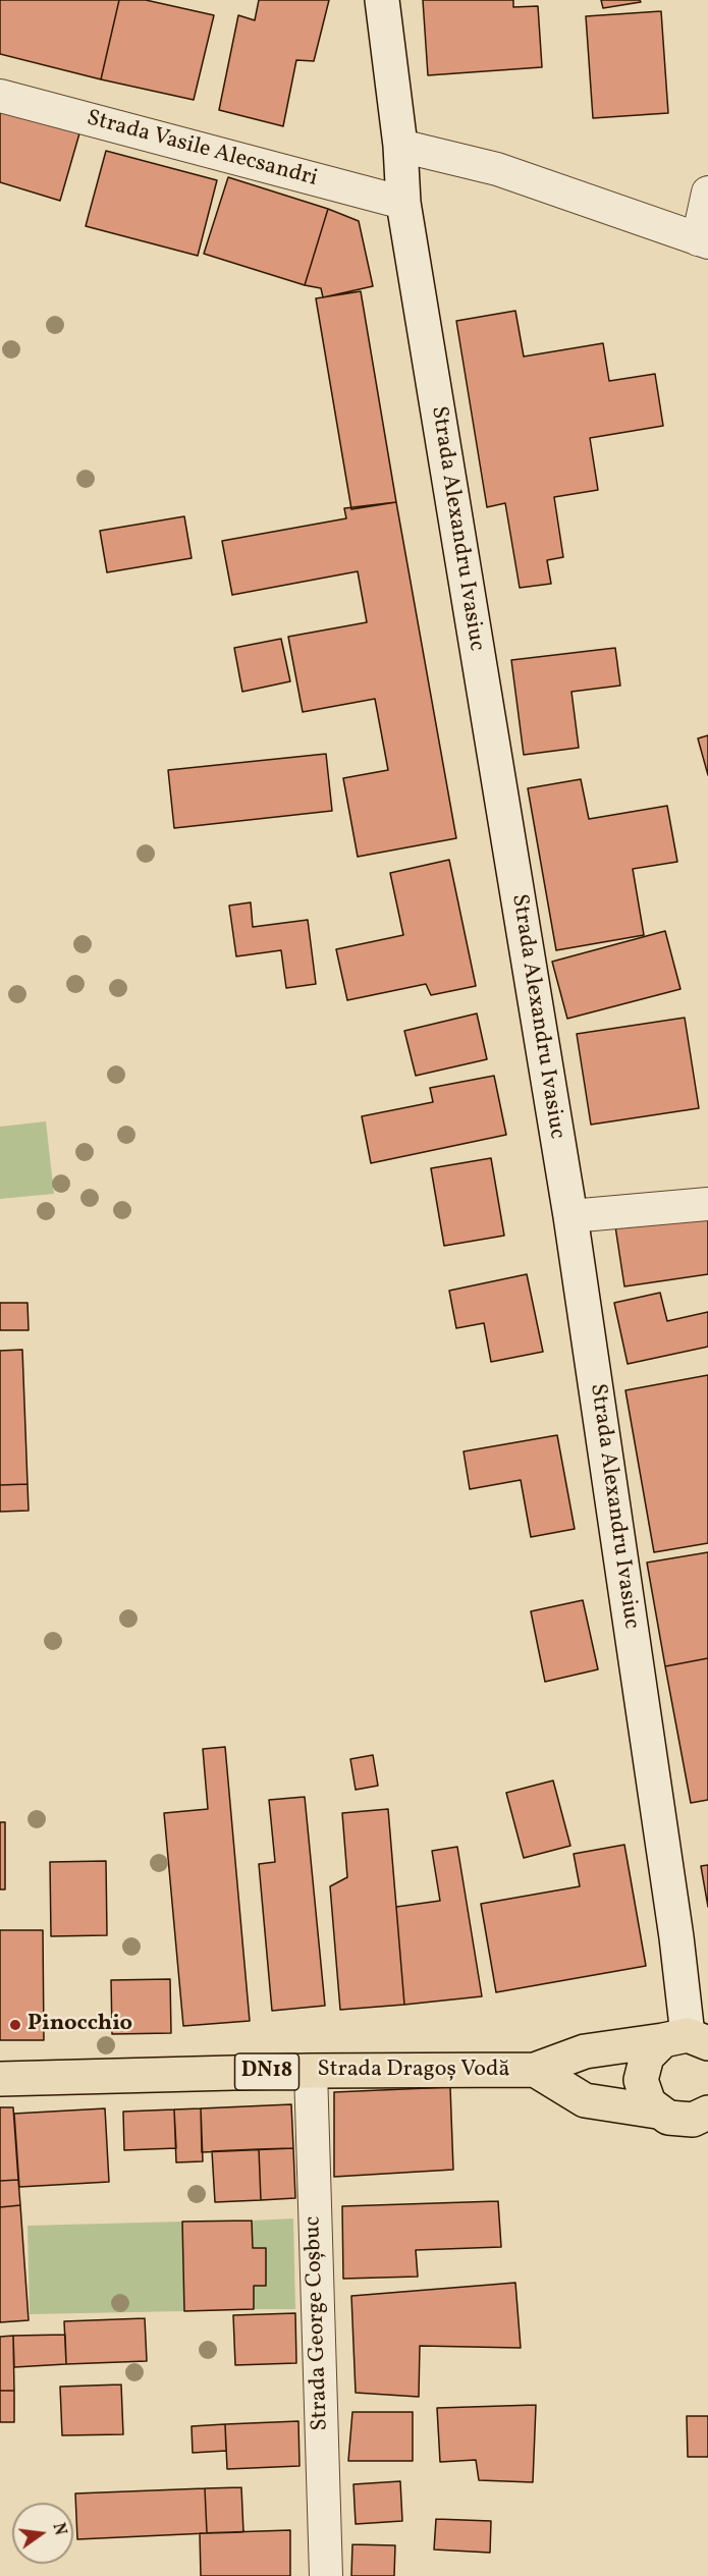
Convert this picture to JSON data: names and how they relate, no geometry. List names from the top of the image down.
{
  "streets": {
    "main road": ["Strada Alexandru Ivasiuc", "Strada Dragoș Vodă", "DN18"],
    "street": ["Strada Vasile Alecsandri", "Strada George Coșbuc"]
  },
  "crossings": [
    ["Strada Vasile Alecsandri", "Strada Alexandru Ivasiuc"],
    ["Strada Alexandru Ivasiuc", "Strada Dragoș Vodă"],
    ["Strada Dragoș Vodă", "Strada George Coșbuc"]
  ],
  "places": ["Pinocchio"],
  "north": "right"
}
